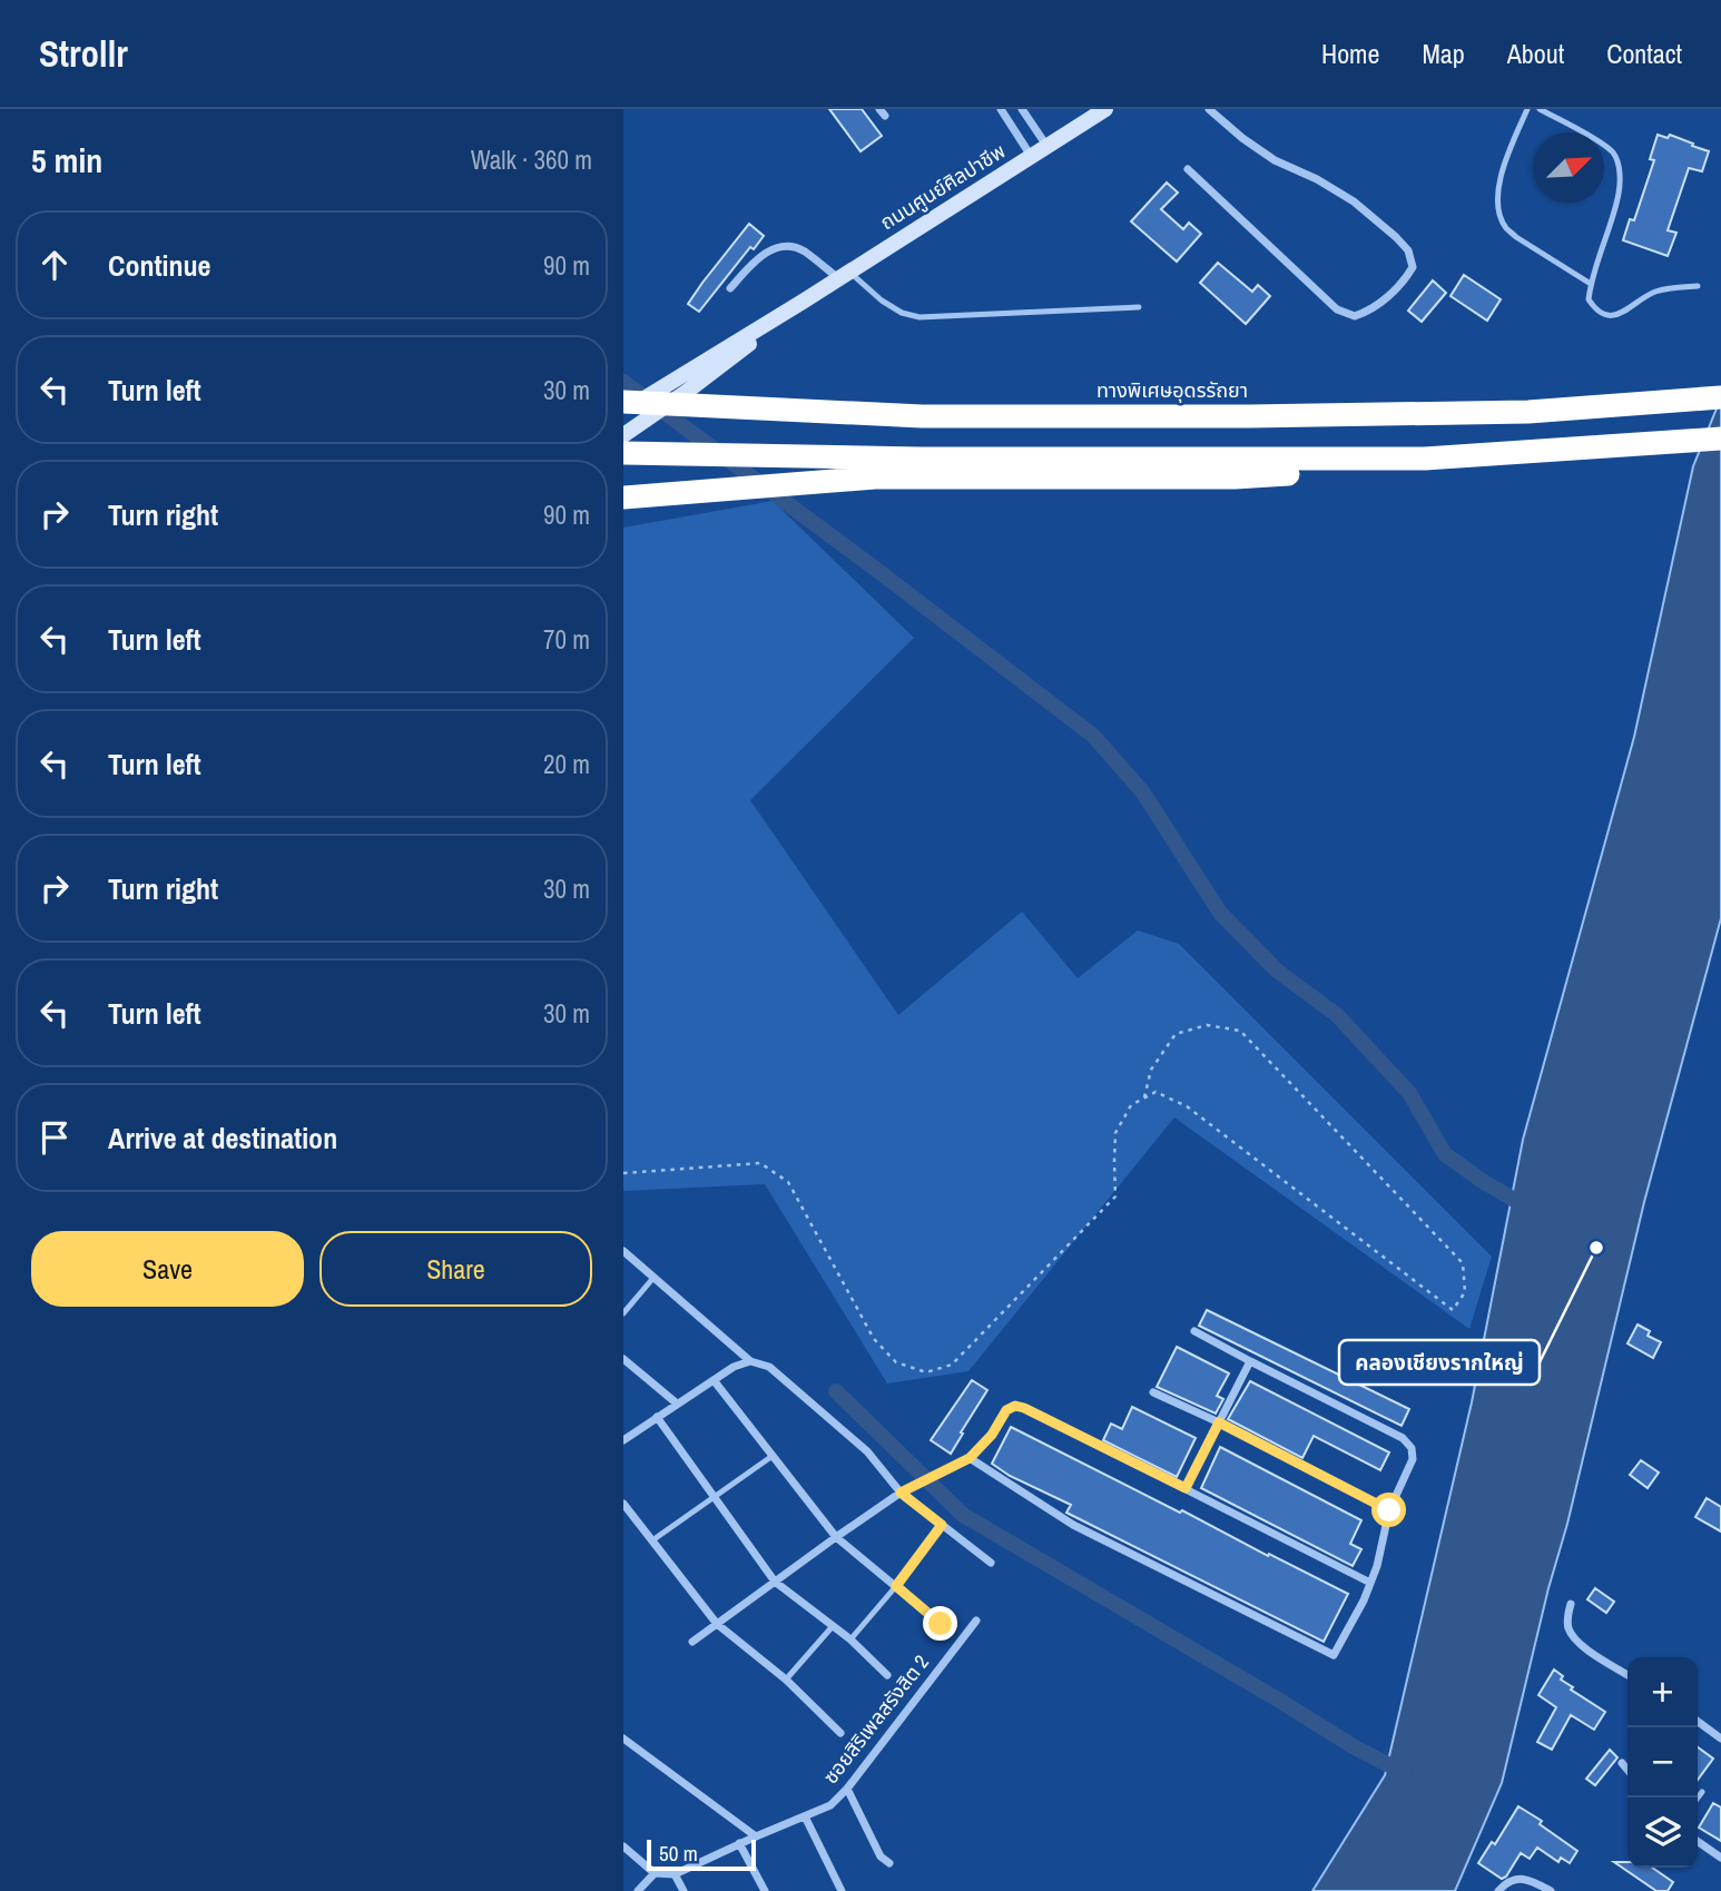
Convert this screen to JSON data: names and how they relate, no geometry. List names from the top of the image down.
{
  "streets": {
    "highway": ["ทางพิเศษอุดรรัถยา"],
    "main road": ["ถนนศูนย์ศิลปาชีพ"],
    "street": ["ซอยสิริเพลสรังสิต 2"]
  },
  "crossings": [
    ["ถนนศูนย์ศิลปาชีพ", "ทางพิเศษอุดรรัถยา"]
  ],
  "places": ["คลองเชียงรากใหญ่"],
  "scale_bar": "50 m",
  "north": "top right",
  "page": {
    "header": "Strollr",
    "nav": [
      "Home",
      "Map",
      "About",
      "Contact"
    ],
    "heading": ["5 min", "Walk · 360 m"],
    "list": [
      ["Continue", "90 m"],
      ["Turn left", "30 m"],
      ["Turn right", "90 m"],
      ["Turn left", "70 m"],
      ["Turn left", "20 m"],
      ["Turn right", "30 m"],
      ["Turn left", "30 m"],
      "Arrive at destination"
    ],
    "buttons": ["Save", "Share"],
    "map_buttons": ["+", "−"],
    "scale": "50 m"
  }
}
